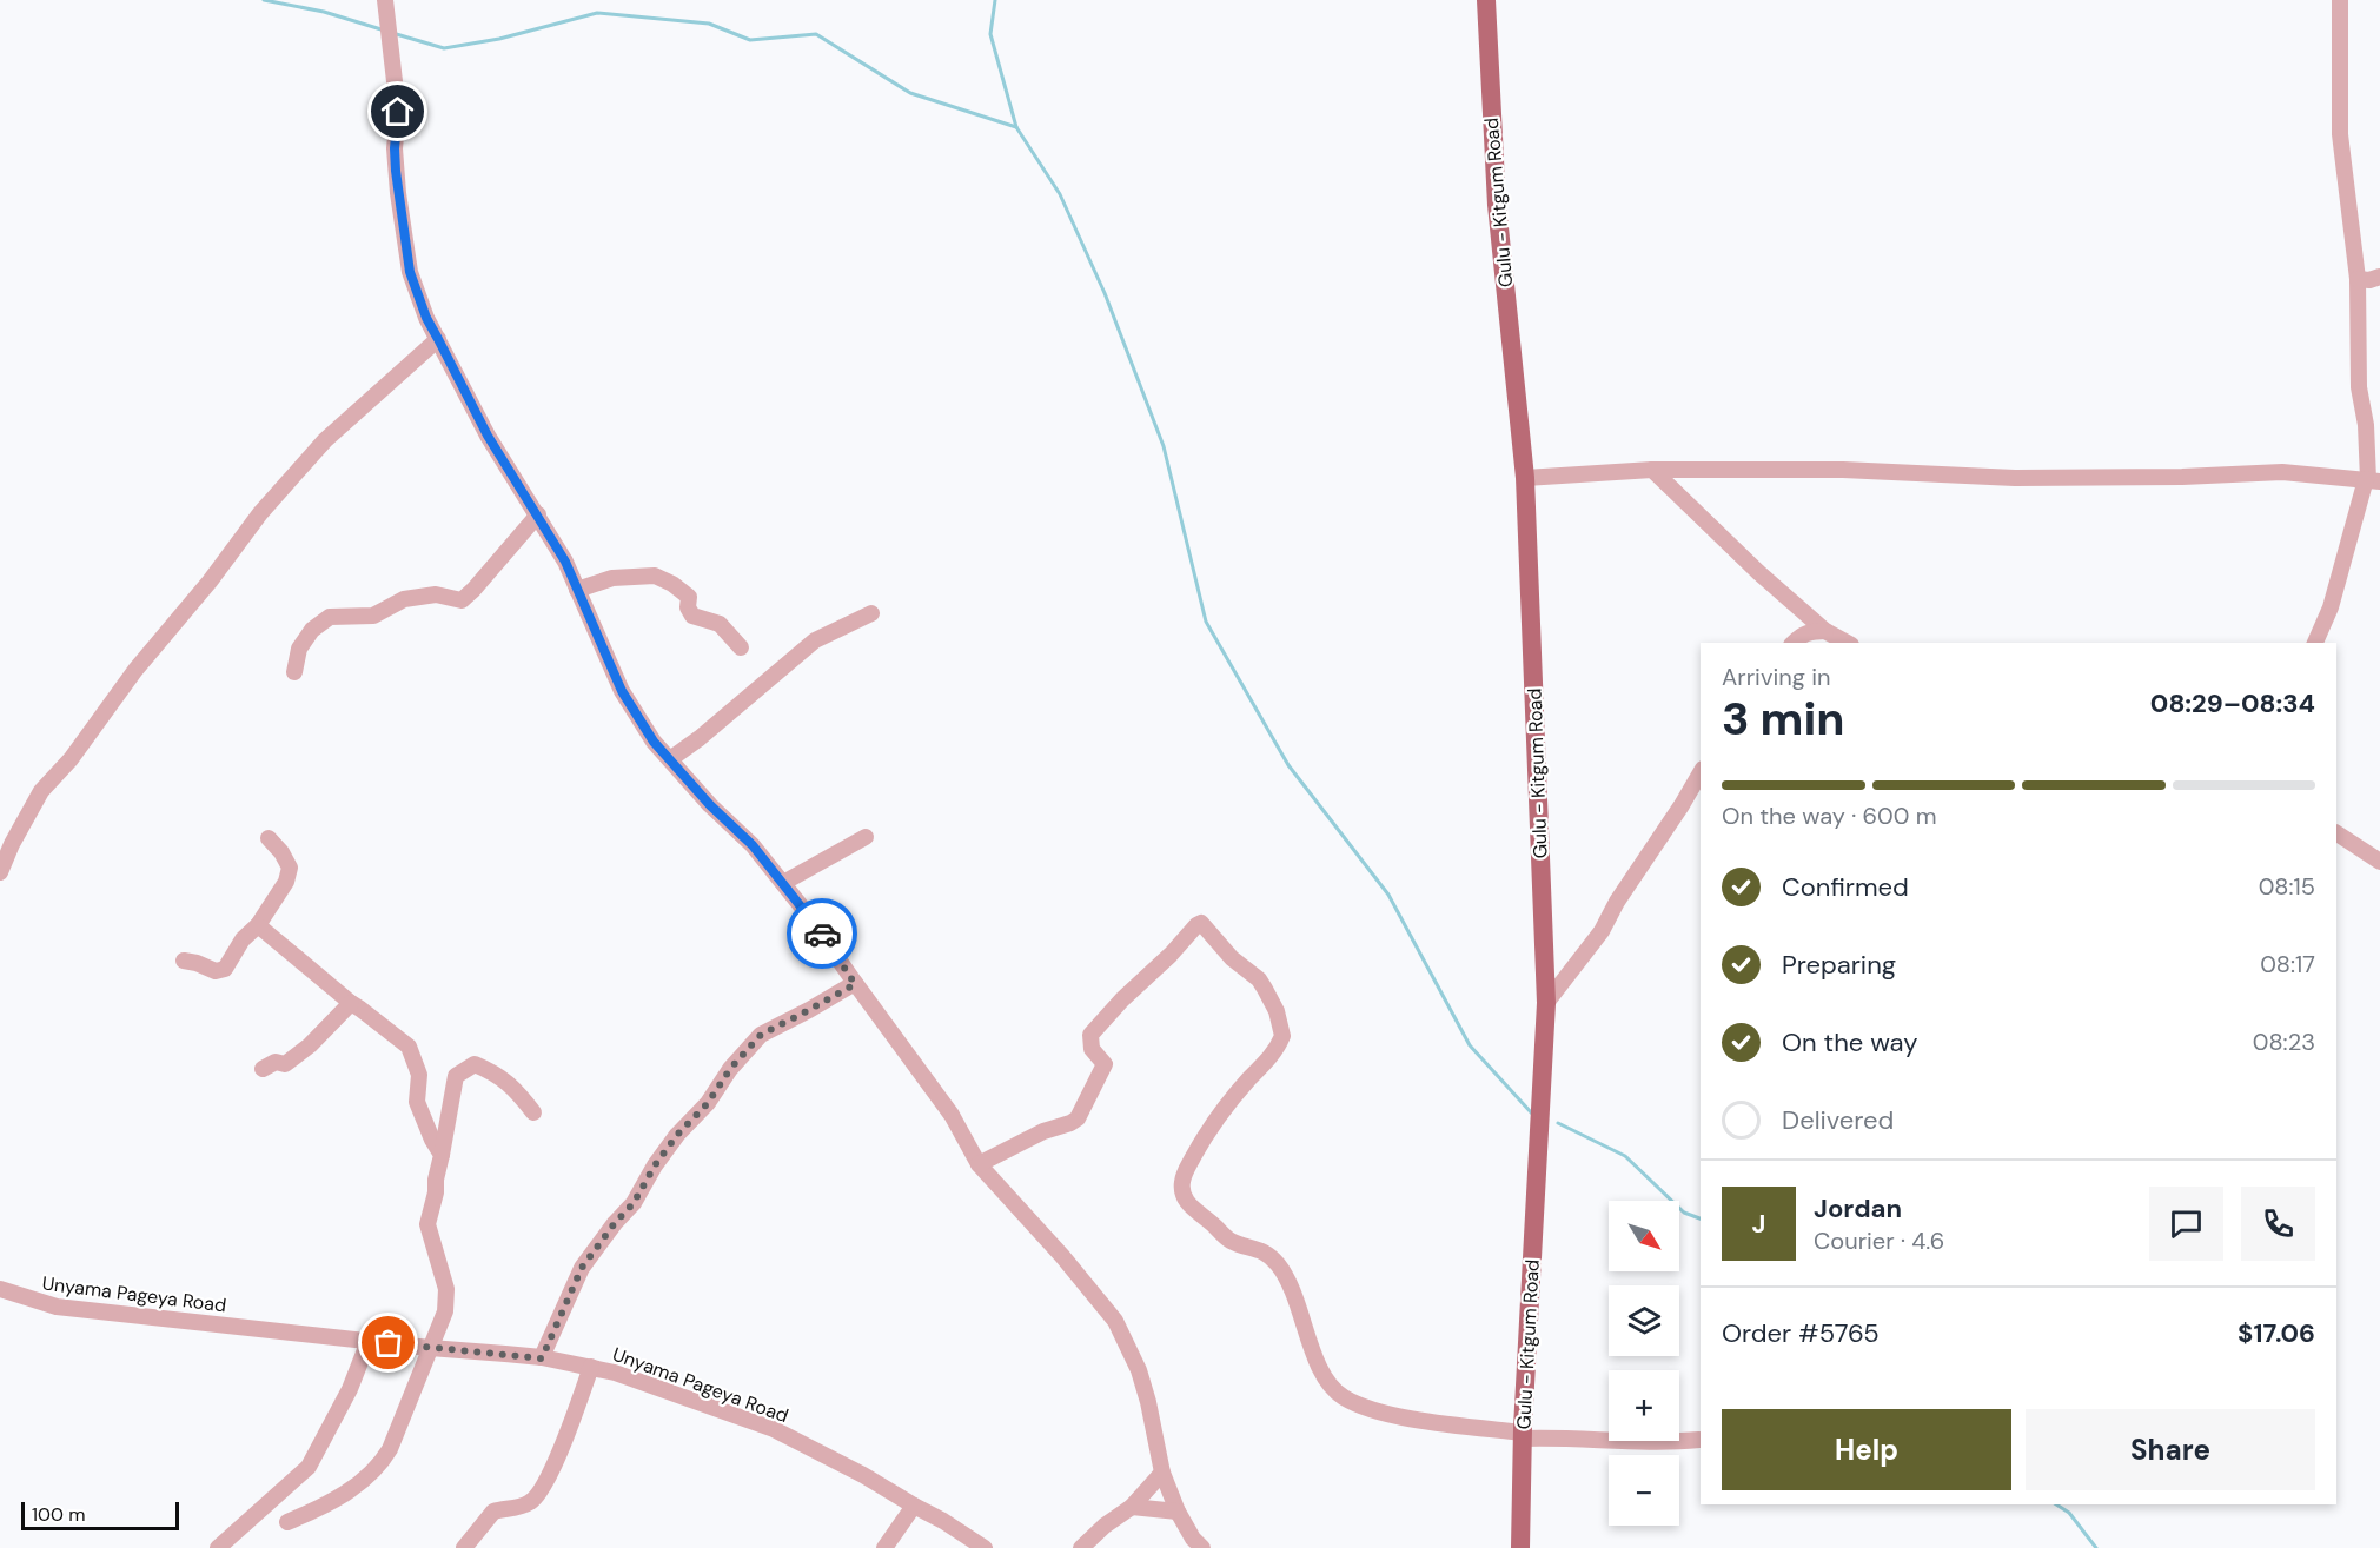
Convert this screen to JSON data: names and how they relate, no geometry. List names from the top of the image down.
{
  "streets": {
    "main road": ["Gulu - Kitgum Road"],
    "street": ["Unyama Pageya Road"]
  },
  "scale_bar": "100 m",
  "north": "bottom right",
  "page": {
    "heading": ["3 min", "Arriving in", "08:29–08:34"],
    "panel": [
      "Jordan",
      "Courier · 4.6",
      "Order #5765",
      "$17.06"
    ],
    "bar": "On the way · 600 m",
    "list": [
      ["Confirmed", "08:15"],
      ["Preparing", "08:17"],
      ["On the way", "08:23"],
      "Delivered"
    ],
    "round": "J",
    "map_buttons": ["+", "−"],
    "buttons": ["Help", "Share"],
    "scale": "100 m"
  }
}
